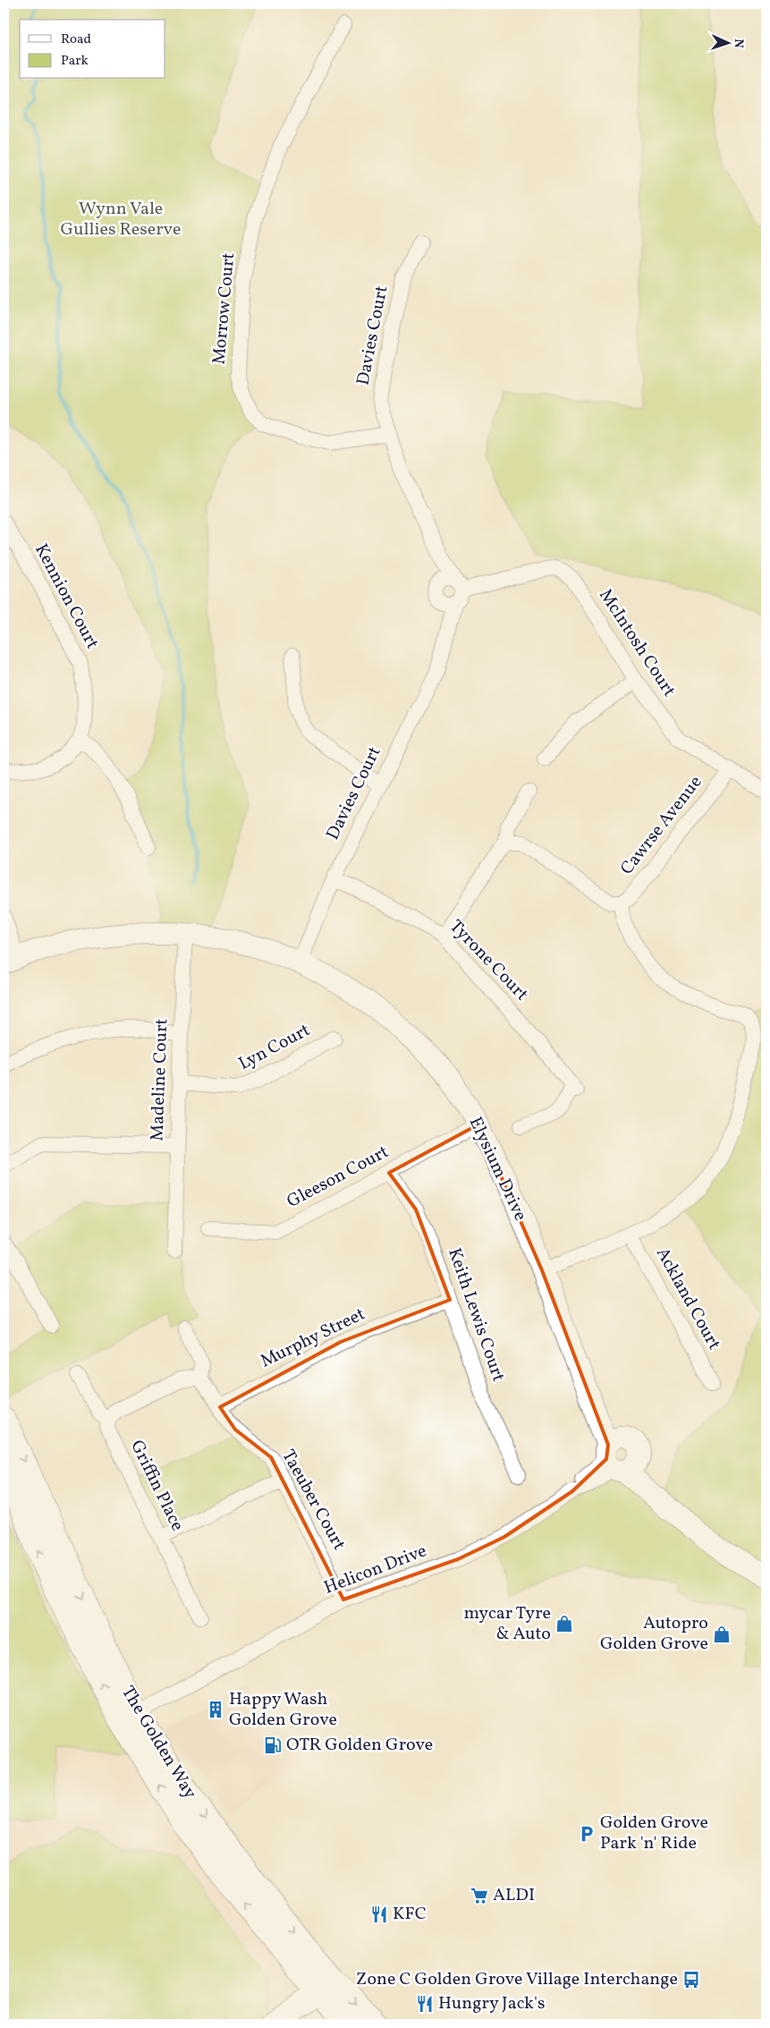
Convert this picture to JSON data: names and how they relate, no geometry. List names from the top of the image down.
{
  "streets": {
    "main road": ["The Golden Way"],
    "street": [
      "Morrow Court",
      "Davies Court",
      "Kennion Court",
      "McIntosh Court",
      "Cawrse Avenue",
      "Tyrone Court",
      "Lyn Court",
      "Madeline Court",
      "Elysium Drive",
      "Gleeson Court",
      "Ackland Court",
      "Keith Lewis Court",
      "Murphy Street",
      "Griffin Place",
      "Taeuber Court",
      "Helicon Drive"
    ]
  },
  "crossings": [
    ["Morrow Court", "Davies Court"],
    ["Davies Court", "McIntosh Court"],
    ["Davies Court", "Tyrone Court"],
    ["Davies Court", "Elysium Drive"],
    ["McIntosh Court", "Cawrse Avenue"],
    ["Lyn Court", "Madeline Court"],
    ["Madeline Court", "Elysium Drive"],
    ["Elysium Drive", "Gleeson Court"],
    ["Elysium Drive", "Helicon Drive"],
    ["Gleeson Court", "Keith Lewis Court"],
    ["Keith Lewis Court", "Murphy Street"],
    ["Murphy Street", "Taeuber Court"],
    ["Taeuber Court", "Helicon Drive"],
    ["Helicon Drive", "The Golden Way"]
  ],
  "parks": ["Wynn Vale Gullies Reserve"],
  "places": {
    "shop": ["mycar Tyre & Auto", "Autopro Golden Grove"],
    "building": ["Happy Wash Golden Grove"],
    "fuel station": ["OTR Golden Grove"],
    "parking": ["Golden Grove Park 'n' Ride"],
    "supermarket": ["ALDI"],
    "restaurant": ["KFC", "Hungry Jack's"],
    "bus stop": ["Zone C Golden Grove Village Interchange"]
  },
  "legend": ["Road", "Park"],
  "north": "right"
}
